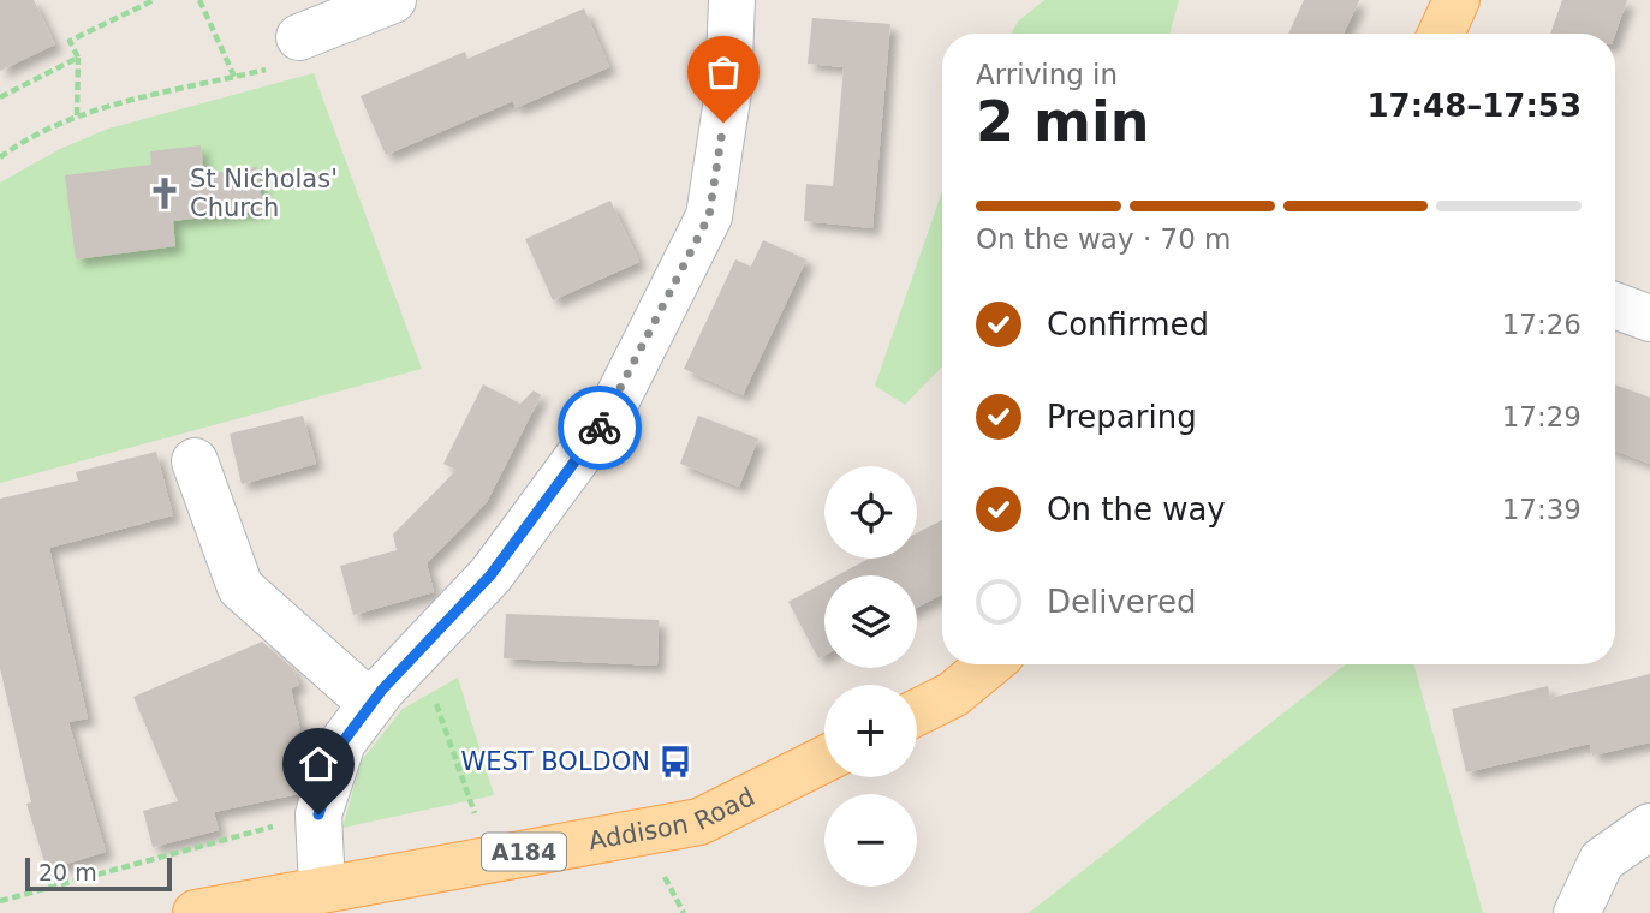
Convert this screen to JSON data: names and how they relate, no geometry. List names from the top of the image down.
{
  "streets": {
    "main road": ["Addison Road", "A184"]
  },
  "places": {
    "church": ["St Nicholas' Church"],
    "bus stop": ["WEST BOLDON"]
  },
  "scale_bar": "20 m",
  "page": {
    "heading": ["2 min", "Arriving in", "17:48–17:53"],
    "bar": "On the way · 70 m",
    "list": [
      ["Confirmed", "17:26"],
      ["Preparing", "17:29"],
      ["On the way", "17:39"],
      "Delivered"
    ],
    "map_buttons": ["+", "−"],
    "scale": "20 m"
  }
}
